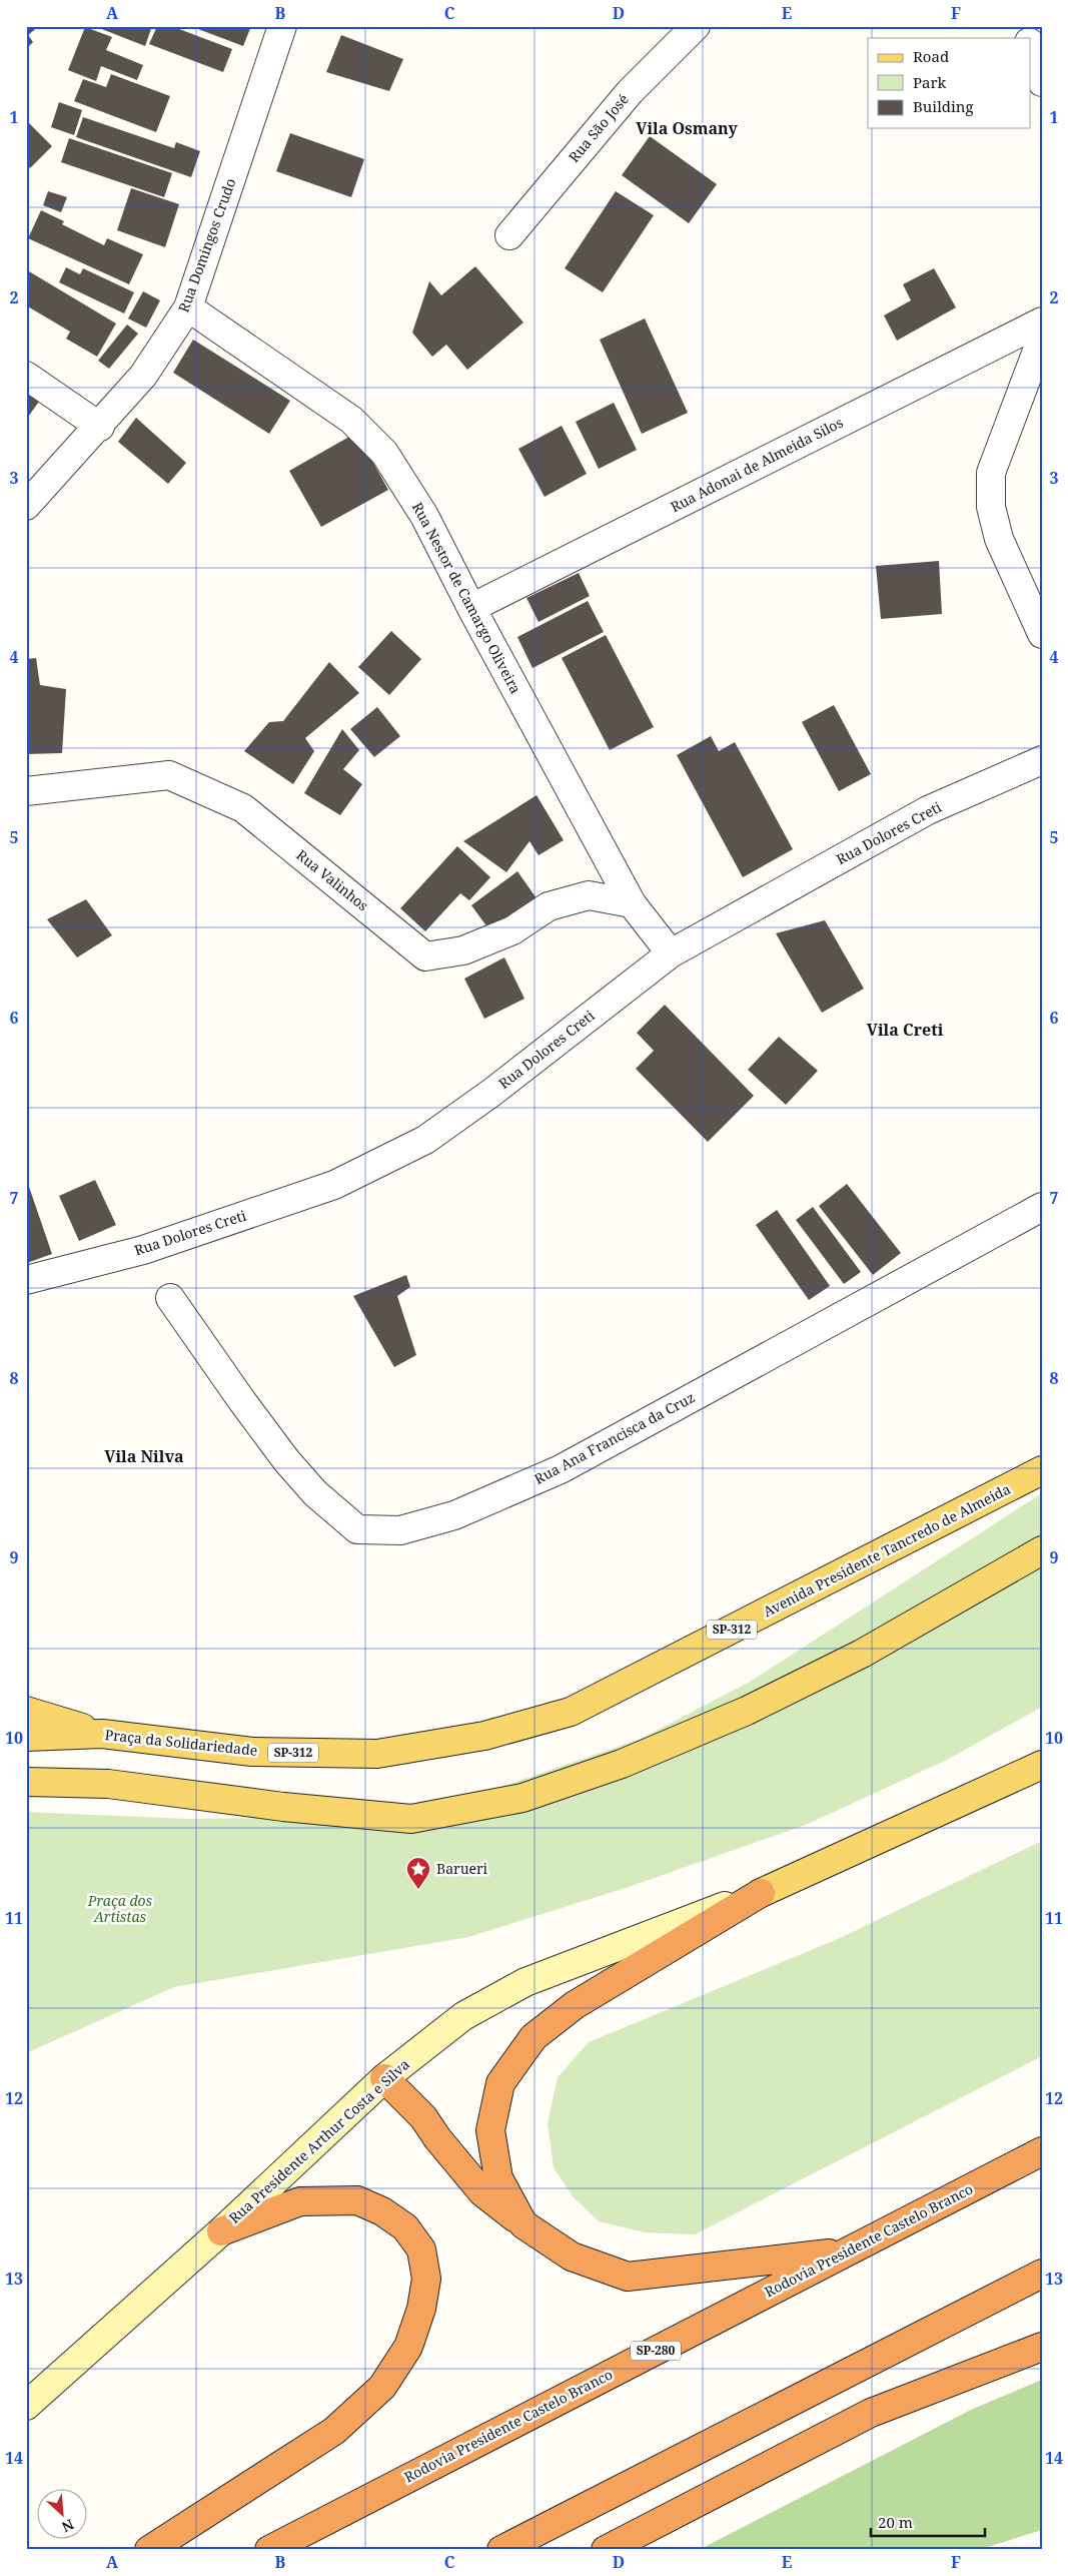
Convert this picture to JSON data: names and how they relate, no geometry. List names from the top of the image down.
{
  "streets": {
    "highway": ["Rodovia Presidente Castelo Branco", "SP-280"],
    "main road": [
      "Avenida Presidente Tancredo de Almeida",
      "SP-312",
      "Praça da Solidariedade",
      "Rua Presidente Arthur Costa e Silva"
    ],
    "street": [
      "Rua São José",
      "Rua Domingos Crudo",
      "Rua Adonai de Almeida Silos",
      "Rua Nestor de Camargo Oliveira",
      "Rua Dolores Creti",
      "Rua Valinhos",
      "Rua Ana Francisca da Cruz"
    ]
  },
  "crossings": [
    ["Rua Domingos Crudo", "Rua Nestor de Camargo Oliveira"],
    ["Rua Adonai de Almeida Silos", "Rua Nestor de Camargo Oliveira"],
    ["Rua Nestor de Camargo Oliveira", "Rua Dolores Creti"],
    ["Rua Nestor de Camargo Oliveira", "Rua Valinhos"],
    ["Avenida Presidente Tancredo de Almeida", "Praça da Solidariedade"]
  ],
  "districts": ["Vila Osmany", "Vila Creti", "Vila Nilva"],
  "parks": ["Praça dos Artistas"],
  "places": {
    "place": ["Barueri"]
  },
  "legend": ["Road", "Park", "Building"],
  "scale_bar": "20 m",
  "north": "bottom right",
  "grid": {
    "columns": [
      "A",
      "B",
      "C",
      "D",
      "E",
      "F"
    ],
    "rows": [
      "1",
      "2",
      "3",
      "4",
      "5",
      "6",
      "7",
      "8",
      "9",
      "10",
      "11",
      "12",
      "13",
      "14"
    ]
  }
}
